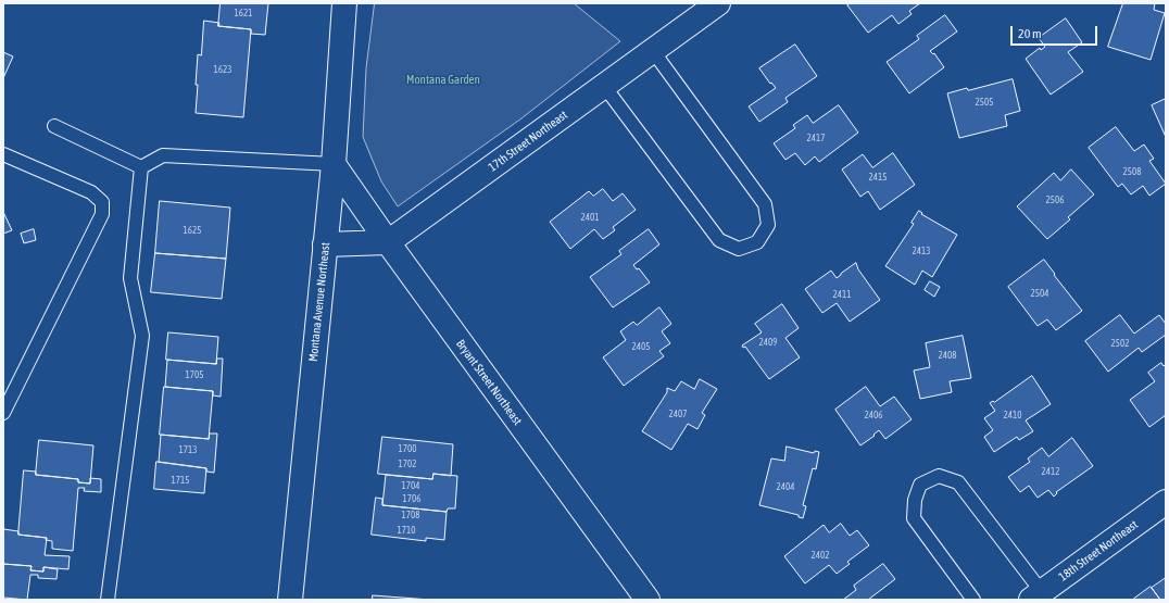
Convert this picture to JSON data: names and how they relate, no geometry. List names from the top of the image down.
{
  "streets": {
    "street": [
      "17th Street Northeast",
      "Montana Avenue Northeast",
      "Bryant Street Northeast",
      "18th Street Northeast"
    ]
  },
  "crossings": [
    ["17th Street Northeast", "Bryant Street Northeast"],
    ["Montana Avenue Northeast", "Bryant Street Northeast"]
  ],
  "parks": ["Montana Garden"],
  "house_numbers": [
    "1621",
    "1623",
    "2505",
    "2417",
    "2508",
    "2415",
    "2506",
    "2401",
    "1625",
    "2413",
    "2504",
    "2411",
    "2409",
    "2502",
    "2405",
    "2408",
    "1705",
    "2407",
    "2406",
    "2410",
    "1700",
    "1713",
    "1702",
    "2412",
    "1715",
    "1704",
    "2404",
    "1706",
    "1708",
    "1710",
    "2402"
  ],
  "scale_bar": "20 m"
}
